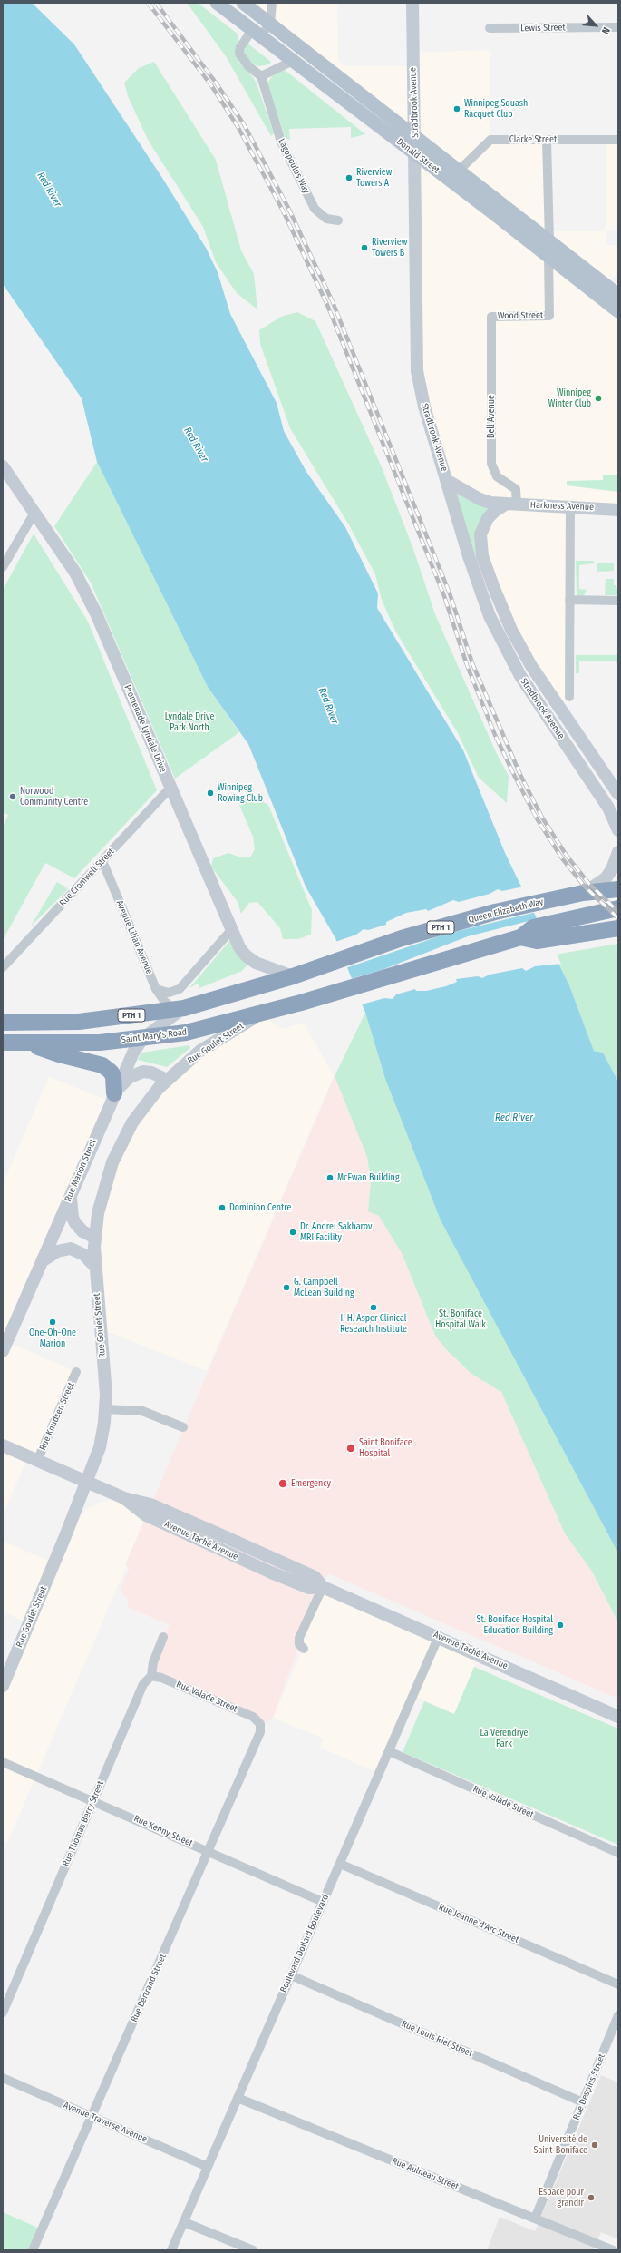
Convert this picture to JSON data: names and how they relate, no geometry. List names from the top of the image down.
{
  "streets": {
    "highway": ["Queen Elizabeth Way", "PTH 1", "Saint Mary's Road"],
    "main road": [
      "Stradbrook Avenue",
      "Donald Street",
      "Harkness Avenue",
      "Promenade Lyndale Drive",
      "Rue Goulet Street",
      "Rue Marion Street",
      "Avenue Taché Avenue"
    ],
    "street": [
      "Lewis Street",
      "Clarke Street",
      "Lagopoulos Way",
      "Wood Street",
      "Bell Avenue",
      "Rue Cromwell Street",
      "Avenue Lilian Avenue",
      "Rue Knudsen Street",
      "Rue Valade Street",
      "Rue Thomas Berry Street",
      "Rue Kenny Street",
      "Rue Jeanne d'Arc Street",
      "Boulevard Dollard Boulevard",
      "Rue Bertrand Street",
      "Rue Louis Riel Street",
      "Rue Despins Street",
      "Avenue Traverse Avenue",
      "Rue Aulneau Street"
    ]
  },
  "crossings": [
    ["Stradbrook Avenue", "Donald Street"],
    ["Stradbrook Avenue", "Bell Avenue"],
    ["Stradbrook Avenue", "Harkness Avenue"],
    ["Clarke Street", "Donald Street"],
    ["Donald Street", "Wood Street"],
    ["Wood Street", "Bell Avenue"],
    ["Bell Avenue", "Harkness Avenue"],
    ["Promenade Lyndale Drive", "Rue Cromwell Street"],
    ["Promenade Lyndale Drive", "Queen Elizabeth Way"],
    ["Promenade Lyndale Drive", "PTH 1"],
    ["Rue Cromwell Street", "Avenue Lilian Avenue"],
    ["Queen Elizabeth Way", "PTH 1"],
    ["PTH 1", "Avenue Lilian Avenue"],
    ["PTH 1", "Rue Marion Street"],
    ["Avenue Lilian Avenue", "Rue Marion Street"],
    ["Saint Mary's Road", "Rue Goulet Street"],
    ["Saint Mary's Road", "Rue Marion Street"],
    ["Rue Goulet Street", "Avenue Taché Avenue"],
    ["Rue Knudsen Street", "Avenue Taché Avenue"],
    ["Avenue Taché Avenue", "Boulevard Dollard Boulevard"],
    ["Rue Valade Street", "Rue Thomas Berry Street"],
    ["Rue Valade Street", "Boulevard Dollard Boulevard"],
    ["Rue Valade Street", "Rue Bertrand Street"],
    ["Rue Thomas Berry Street", "Rue Kenny Street"],
    ["Rue Kenny Street", "Boulevard Dollard Boulevard"],
    ["Rue Kenny Street", "Rue Bertrand Street"],
    ["Rue Jeanne d'Arc Street", "Boulevard Dollard Boulevard"],
    ["Boulevard Dollard Boulevard", "Rue Louis Riel Street"],
    ["Boulevard Dollard Boulevard", "Avenue Traverse Avenue"],
    ["Boulevard Dollard Boulevard", "Rue Aulneau Street"],
    ["Rue Bertrand Street", "Avenue Traverse Avenue"],
    ["Rue Louis Riel Street", "Rue Despins Street"],
    ["Rue Despins Street", "Rue Aulneau Street"]
  ],
  "water": ["Red River"],
  "parks": ["Lyndale Drive Park North", "St. Boniface Hospital Walk", "La Verendrye Park"],
  "places": [
    "Winnipeg Squash Racquet Club",
    "Riverview Towers A",
    "Riverview Towers B",
    "Winnipeg Winter Club",
    "Winnipeg Rowing Club",
    "Norwood Community Centre",
    "McEwan Building",
    "Dominion Centre",
    "Dr. Andrei Sakharov MRI Facility",
    "G. Campbell McLean Building",
    "I. H. Asper Clinical Research Institute",
    "One-Oh-One Marion",
    "Saint Boniface Hospital",
    "Emergency",
    "St. Boniface Hospital Education Building",
    "Université de Saint-Boniface",
    "Espace pour grandir"
  ],
  "north": "bottom right"
}
